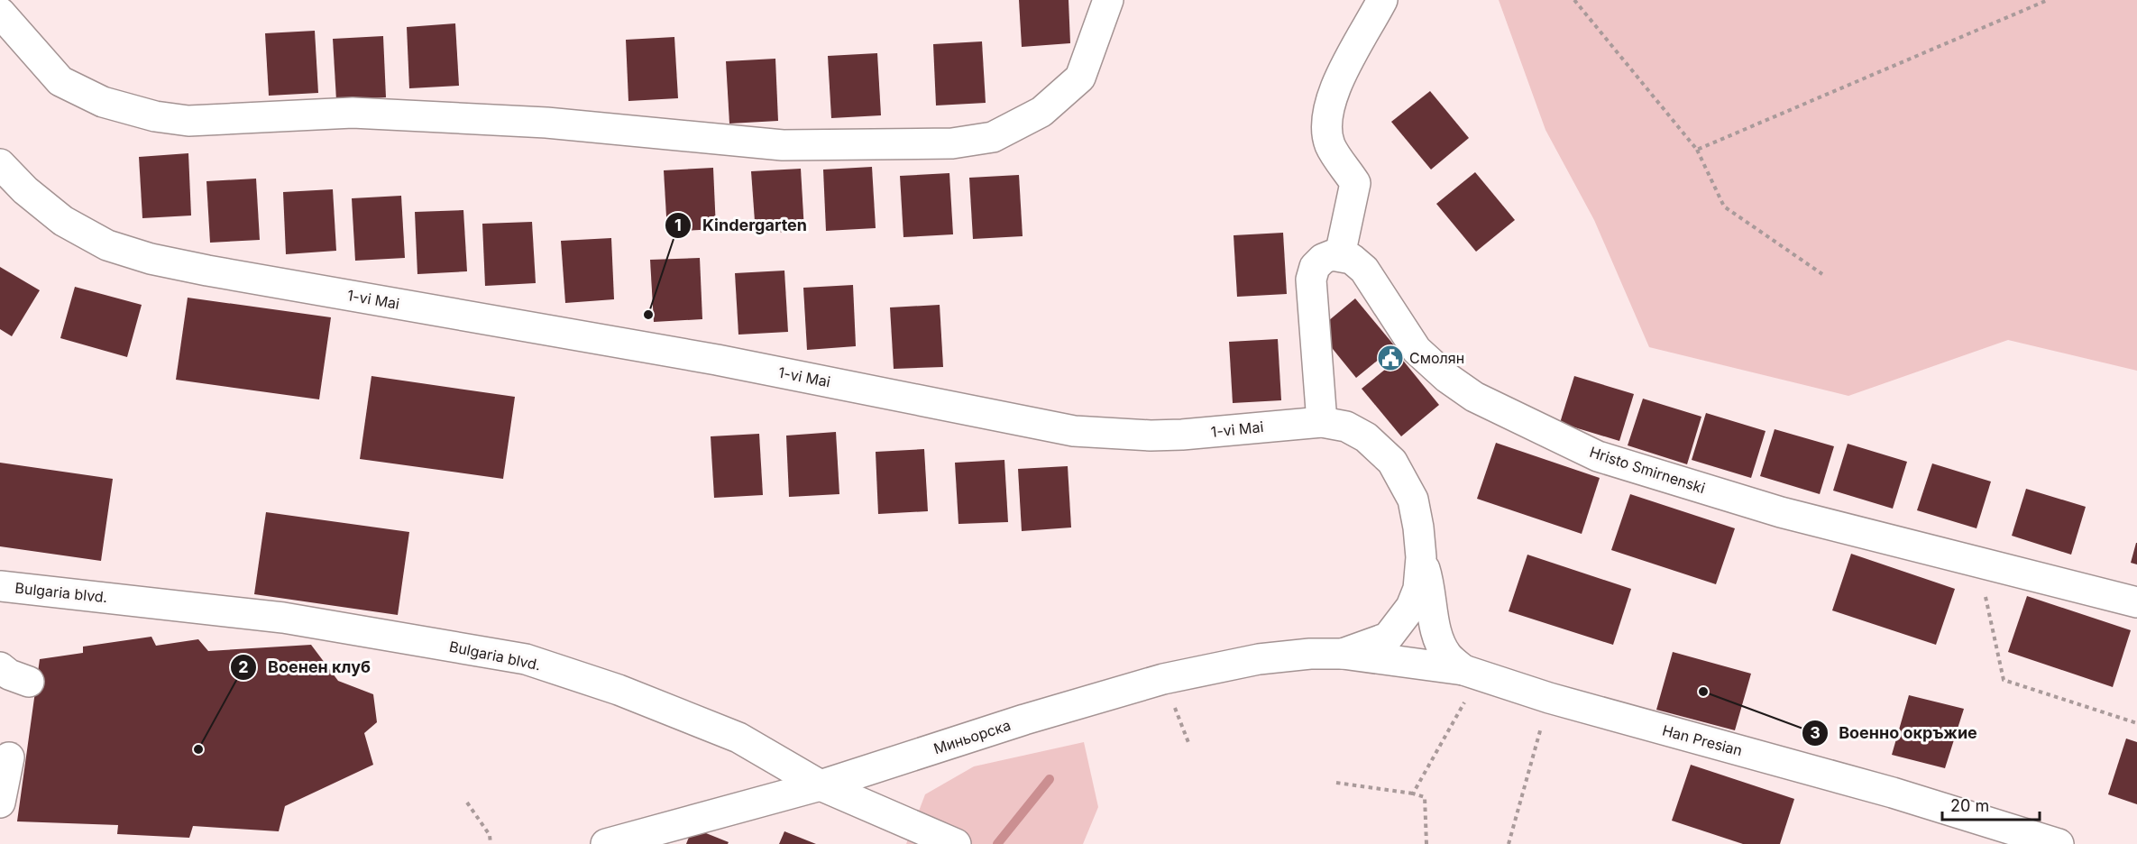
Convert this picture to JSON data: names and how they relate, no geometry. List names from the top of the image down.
{
  "streets": {
    "street": [
      "1-vi Mai",
      "Hristo Smirnenski",
      "Bulgaria blvd.",
      "Миньорска",
      "Han Presian"
    ]
  },
  "crossings": [
    ["1-vi Mai", "Миньорска"],
    ["1-vi Mai", "Han Presian"],
    ["Bulgaria blvd.", "Миньорска"],
    ["Миньорска", "Han Presian"]
  ],
  "places": {
    "other": ["Kindergarten", "Военно окръжие", "Военен клуб"],
    "public building": ["Смолян"]
  },
  "scale_bar": "20 m"
}
